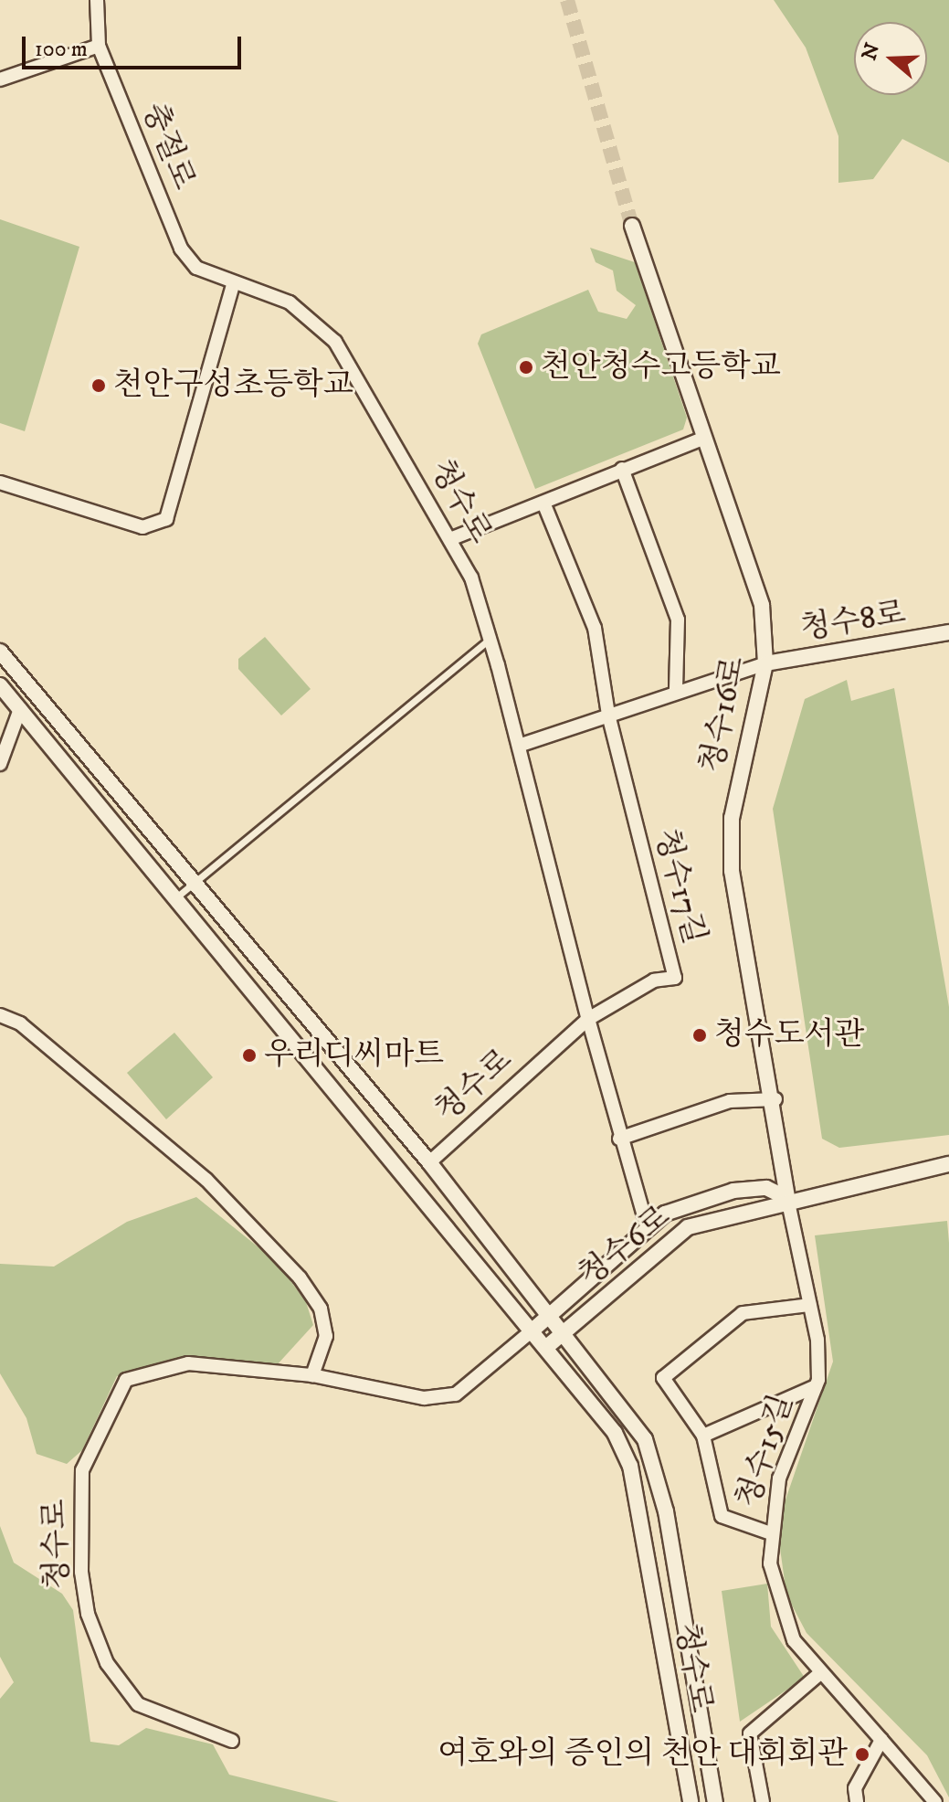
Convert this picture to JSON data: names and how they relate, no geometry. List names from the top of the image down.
{
  "streets": {
    "street": [
      "충절로",
      "청수로",
      "청수8로",
      "청수16로",
      "청수17길",
      "청수6로",
      "청수15길"
    ]
  },
  "crossings": [
    ["충절로", "청수로"],
    ["청수로", "청수17길"],
    ["청수로", "청수6로"],
    ["청수8로", "청수16로"],
    ["청수16로", "청수6로"],
    ["청수16로", "청수15길"],
    ["청수17길", "청수6로"],
    ["청수6로", "청수15길"]
  ],
  "places": [
    "천안청수고등학교",
    "천안구성초등학교",
    "청수도서관",
    "우리디씨마트",
    "여호와의 증인의 천안 대회회관"
  ],
  "scale_bar": "100 m",
  "north": "left"
}
